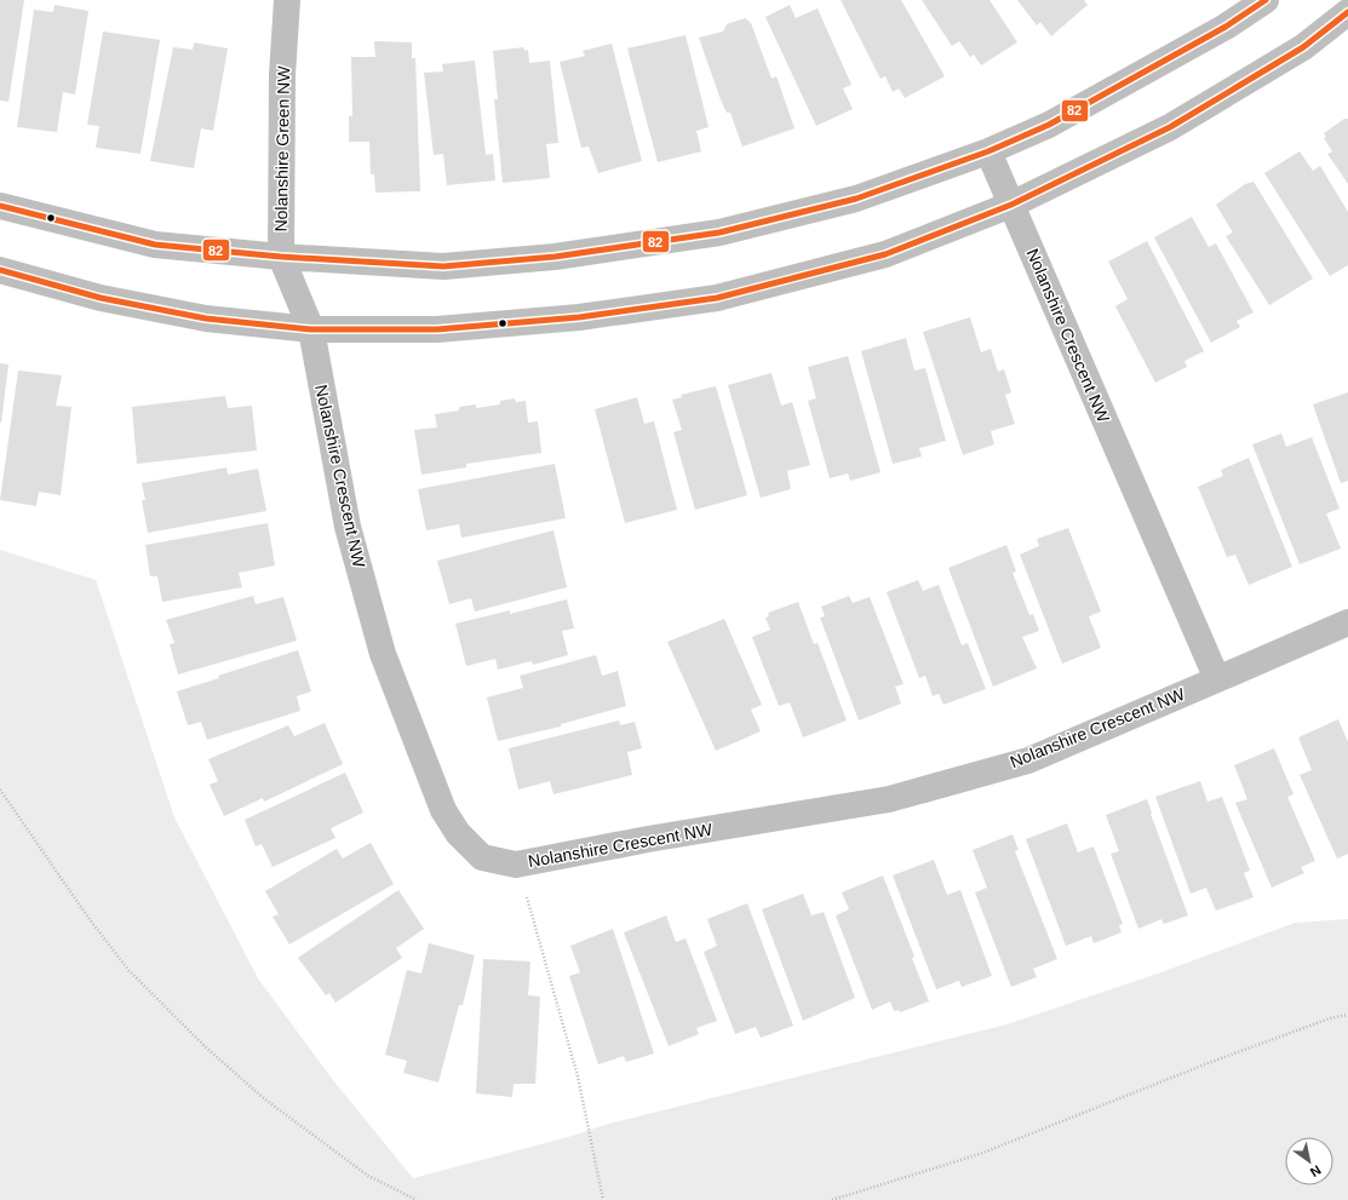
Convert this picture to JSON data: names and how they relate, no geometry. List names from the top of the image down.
{
  "streets": {
    "street": ["Nolanshire Green NW", "Nolanshire Crescent NW"]
  },
  "crossings": [
    ["Nolanshire Green NW", "Nolanshire Crescent NW"]
  ],
  "lines": ["transit line 82"],
  "north": "bottom right"
}
